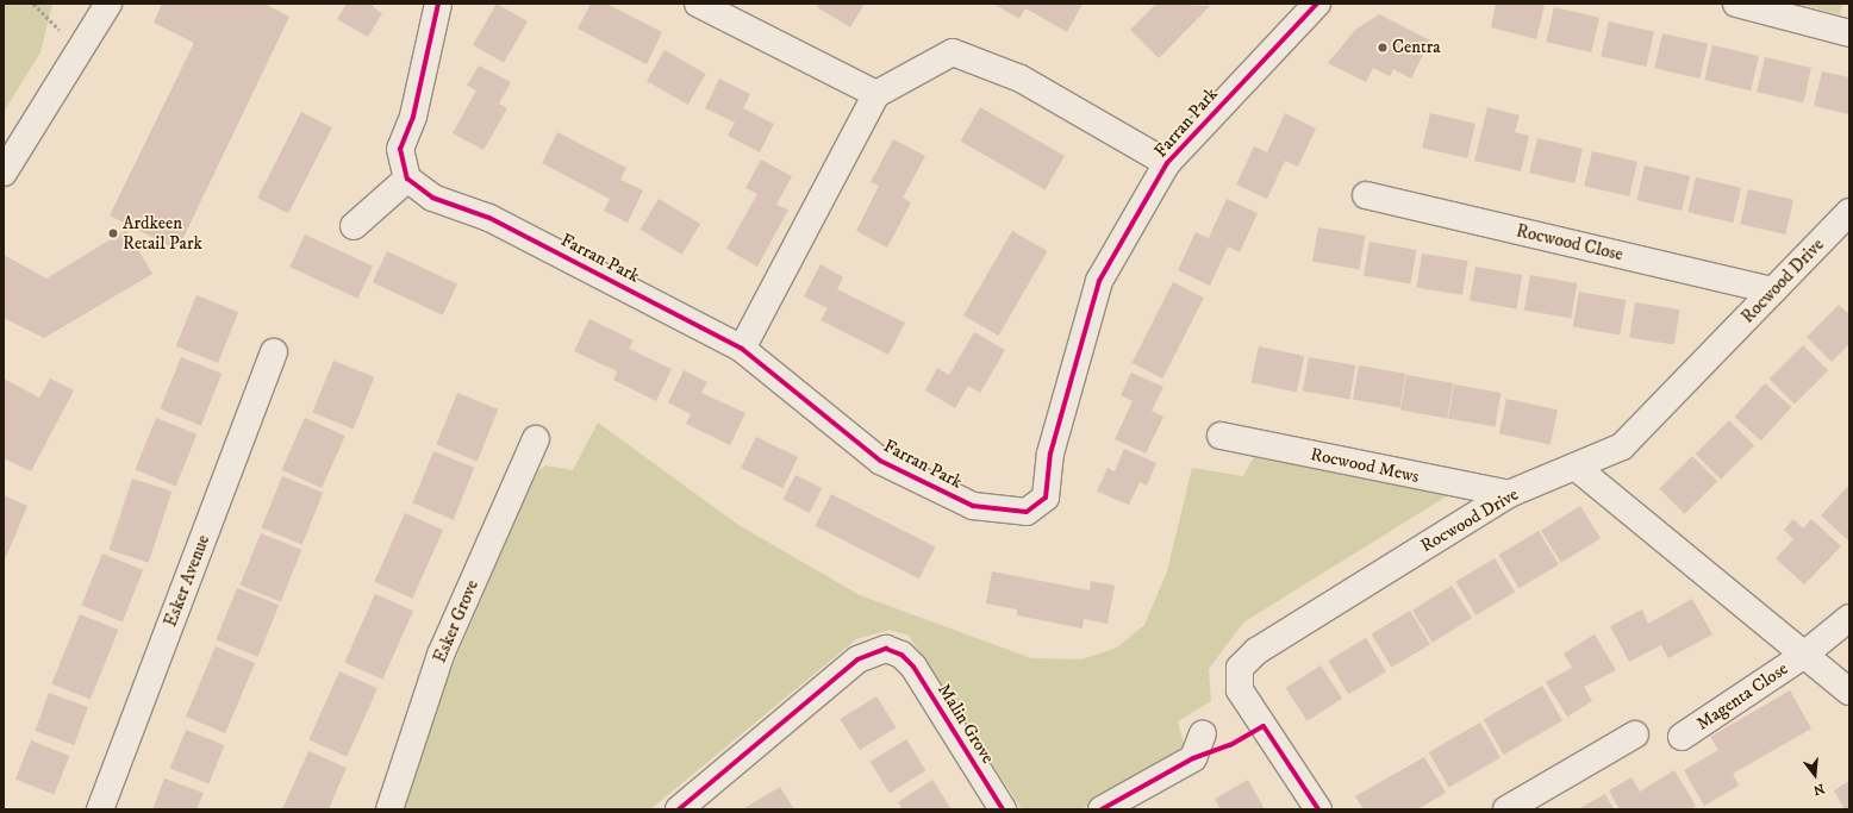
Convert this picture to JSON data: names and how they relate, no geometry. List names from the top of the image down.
{
  "streets": {
    "street": [
      "Farran Park",
      "Rocwood Close",
      "Rocwood Drive",
      "Rocwood Mews",
      "Esker Avenue",
      "Esker Grove",
      "Magenta Close",
      "Malin Grove"
    ]
  },
  "crossings": [
    ["Rocwood Close", "Rocwood Drive"],
    ["Rocwood Drive", "Rocwood Mews"]
  ],
  "places": ["Centra", "Ardkeen Retail Park"],
  "north": "bottom"
}
